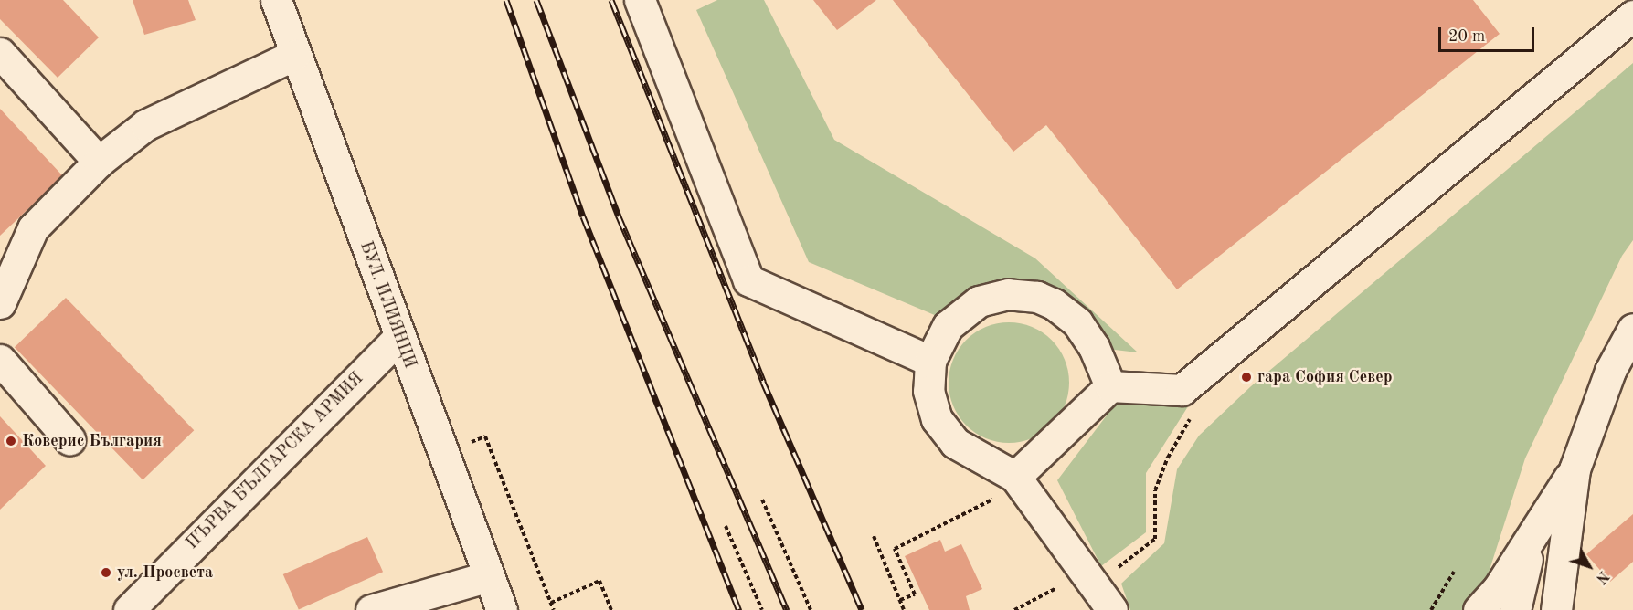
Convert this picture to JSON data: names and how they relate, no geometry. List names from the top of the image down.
{
  "streets": {
    "street": ["БУЛ. ИЛИЯНЦИ", "ПЪРВА БЪЛГАРСКА АРМИЯ"]
  },
  "crossings": [
    ["БУЛ. ИЛИЯНЦИ", "ПЪРВА БЪЛГАРСКА АРМИЯ"]
  ],
  "places": ["гара София Север", "Коверис България", "ул. Просвета"],
  "scale_bar": "20 m",
  "north": "bottom right"
}
